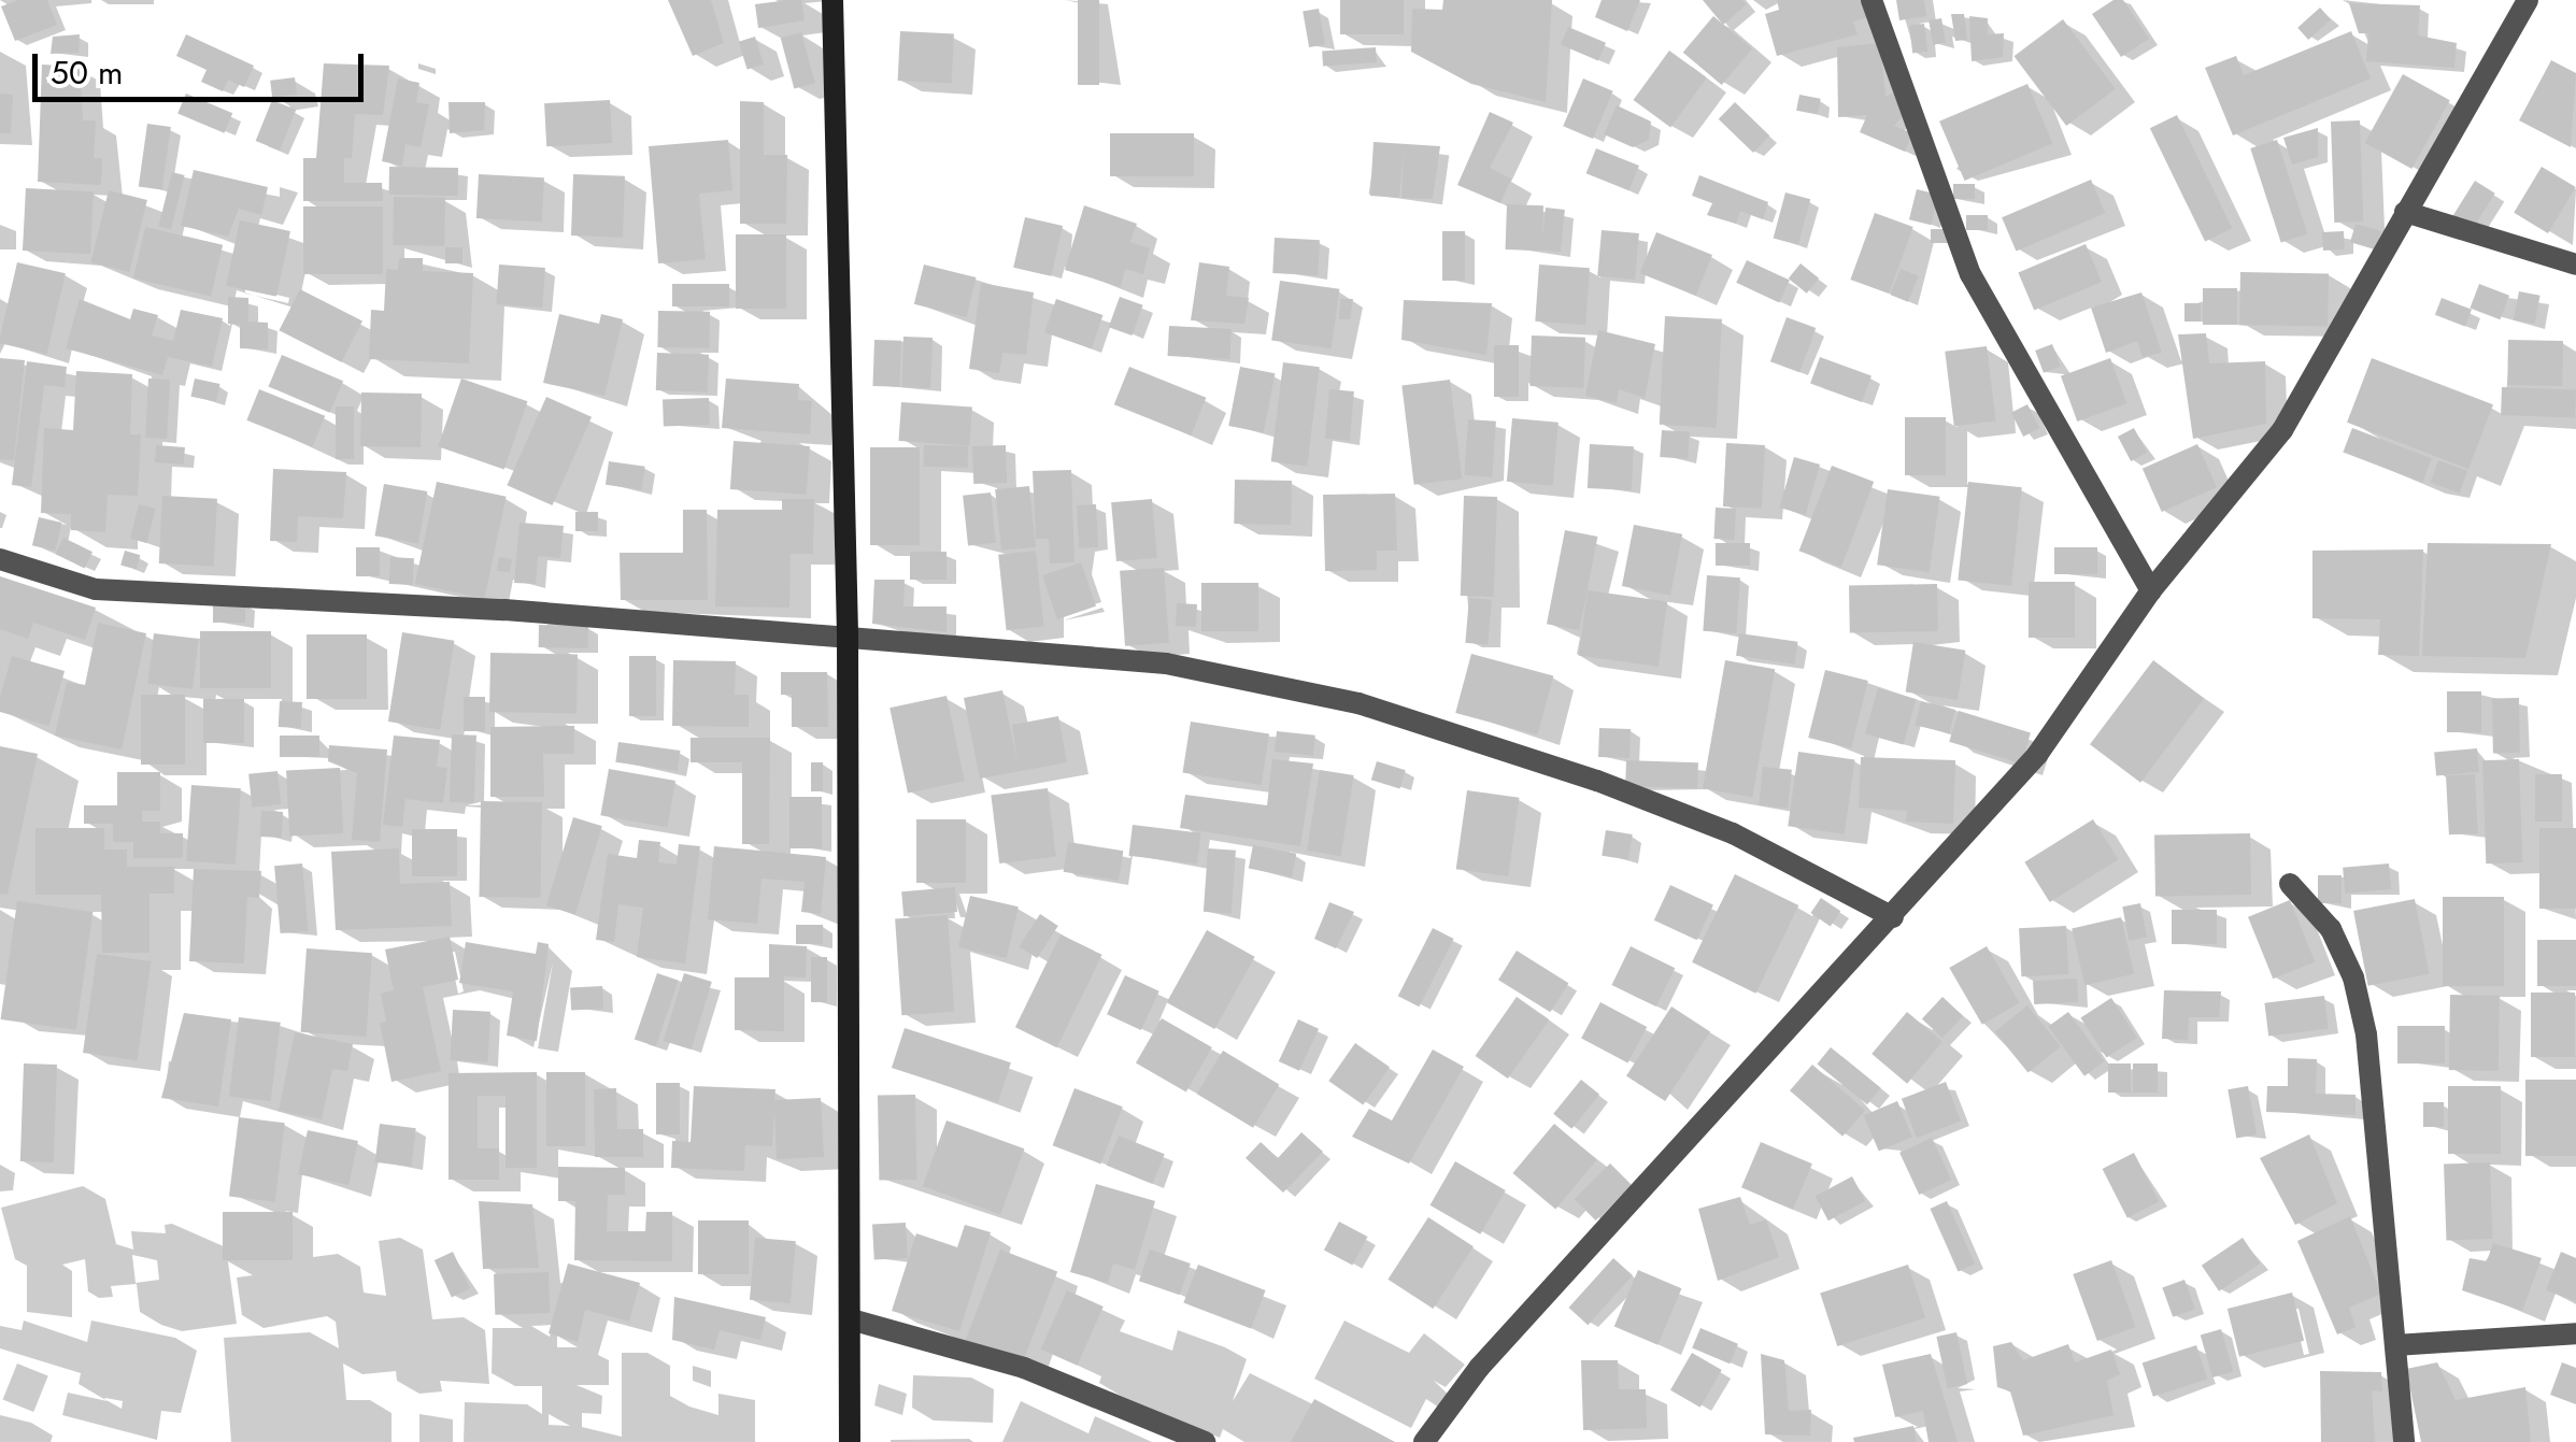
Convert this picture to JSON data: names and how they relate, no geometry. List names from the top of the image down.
{
  "scale_bar": "50 m"
}
